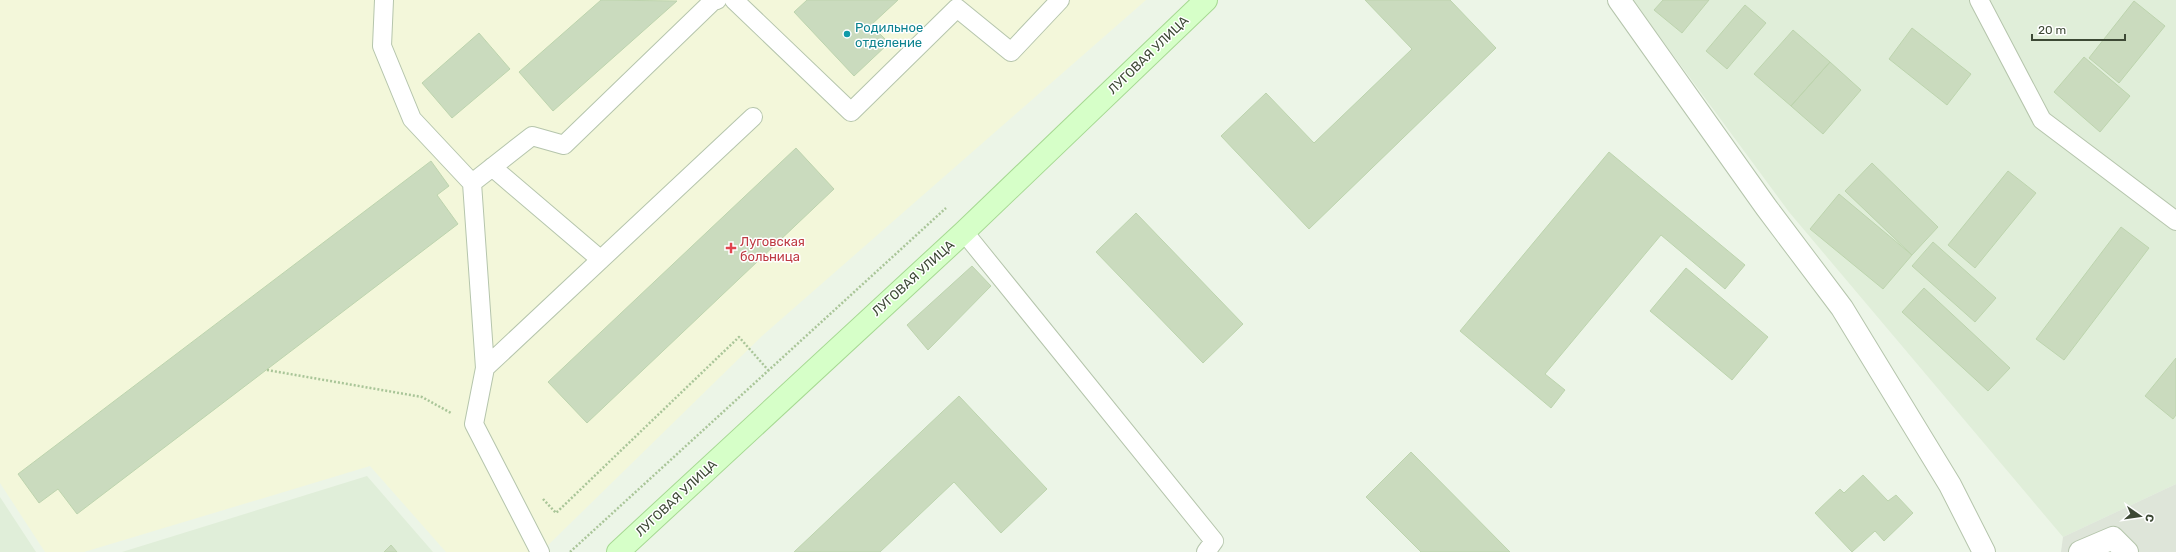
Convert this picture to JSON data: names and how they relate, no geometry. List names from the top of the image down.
{
  "streets": {
    "main road": ["ЛУГОВАЯ УЛИЦА"]
  },
  "places": {
    "other": ["Родильное отделение"],
    "health": ["Луговская больница"]
  },
  "scale_bar": "20 m",
  "north": "right"
}
